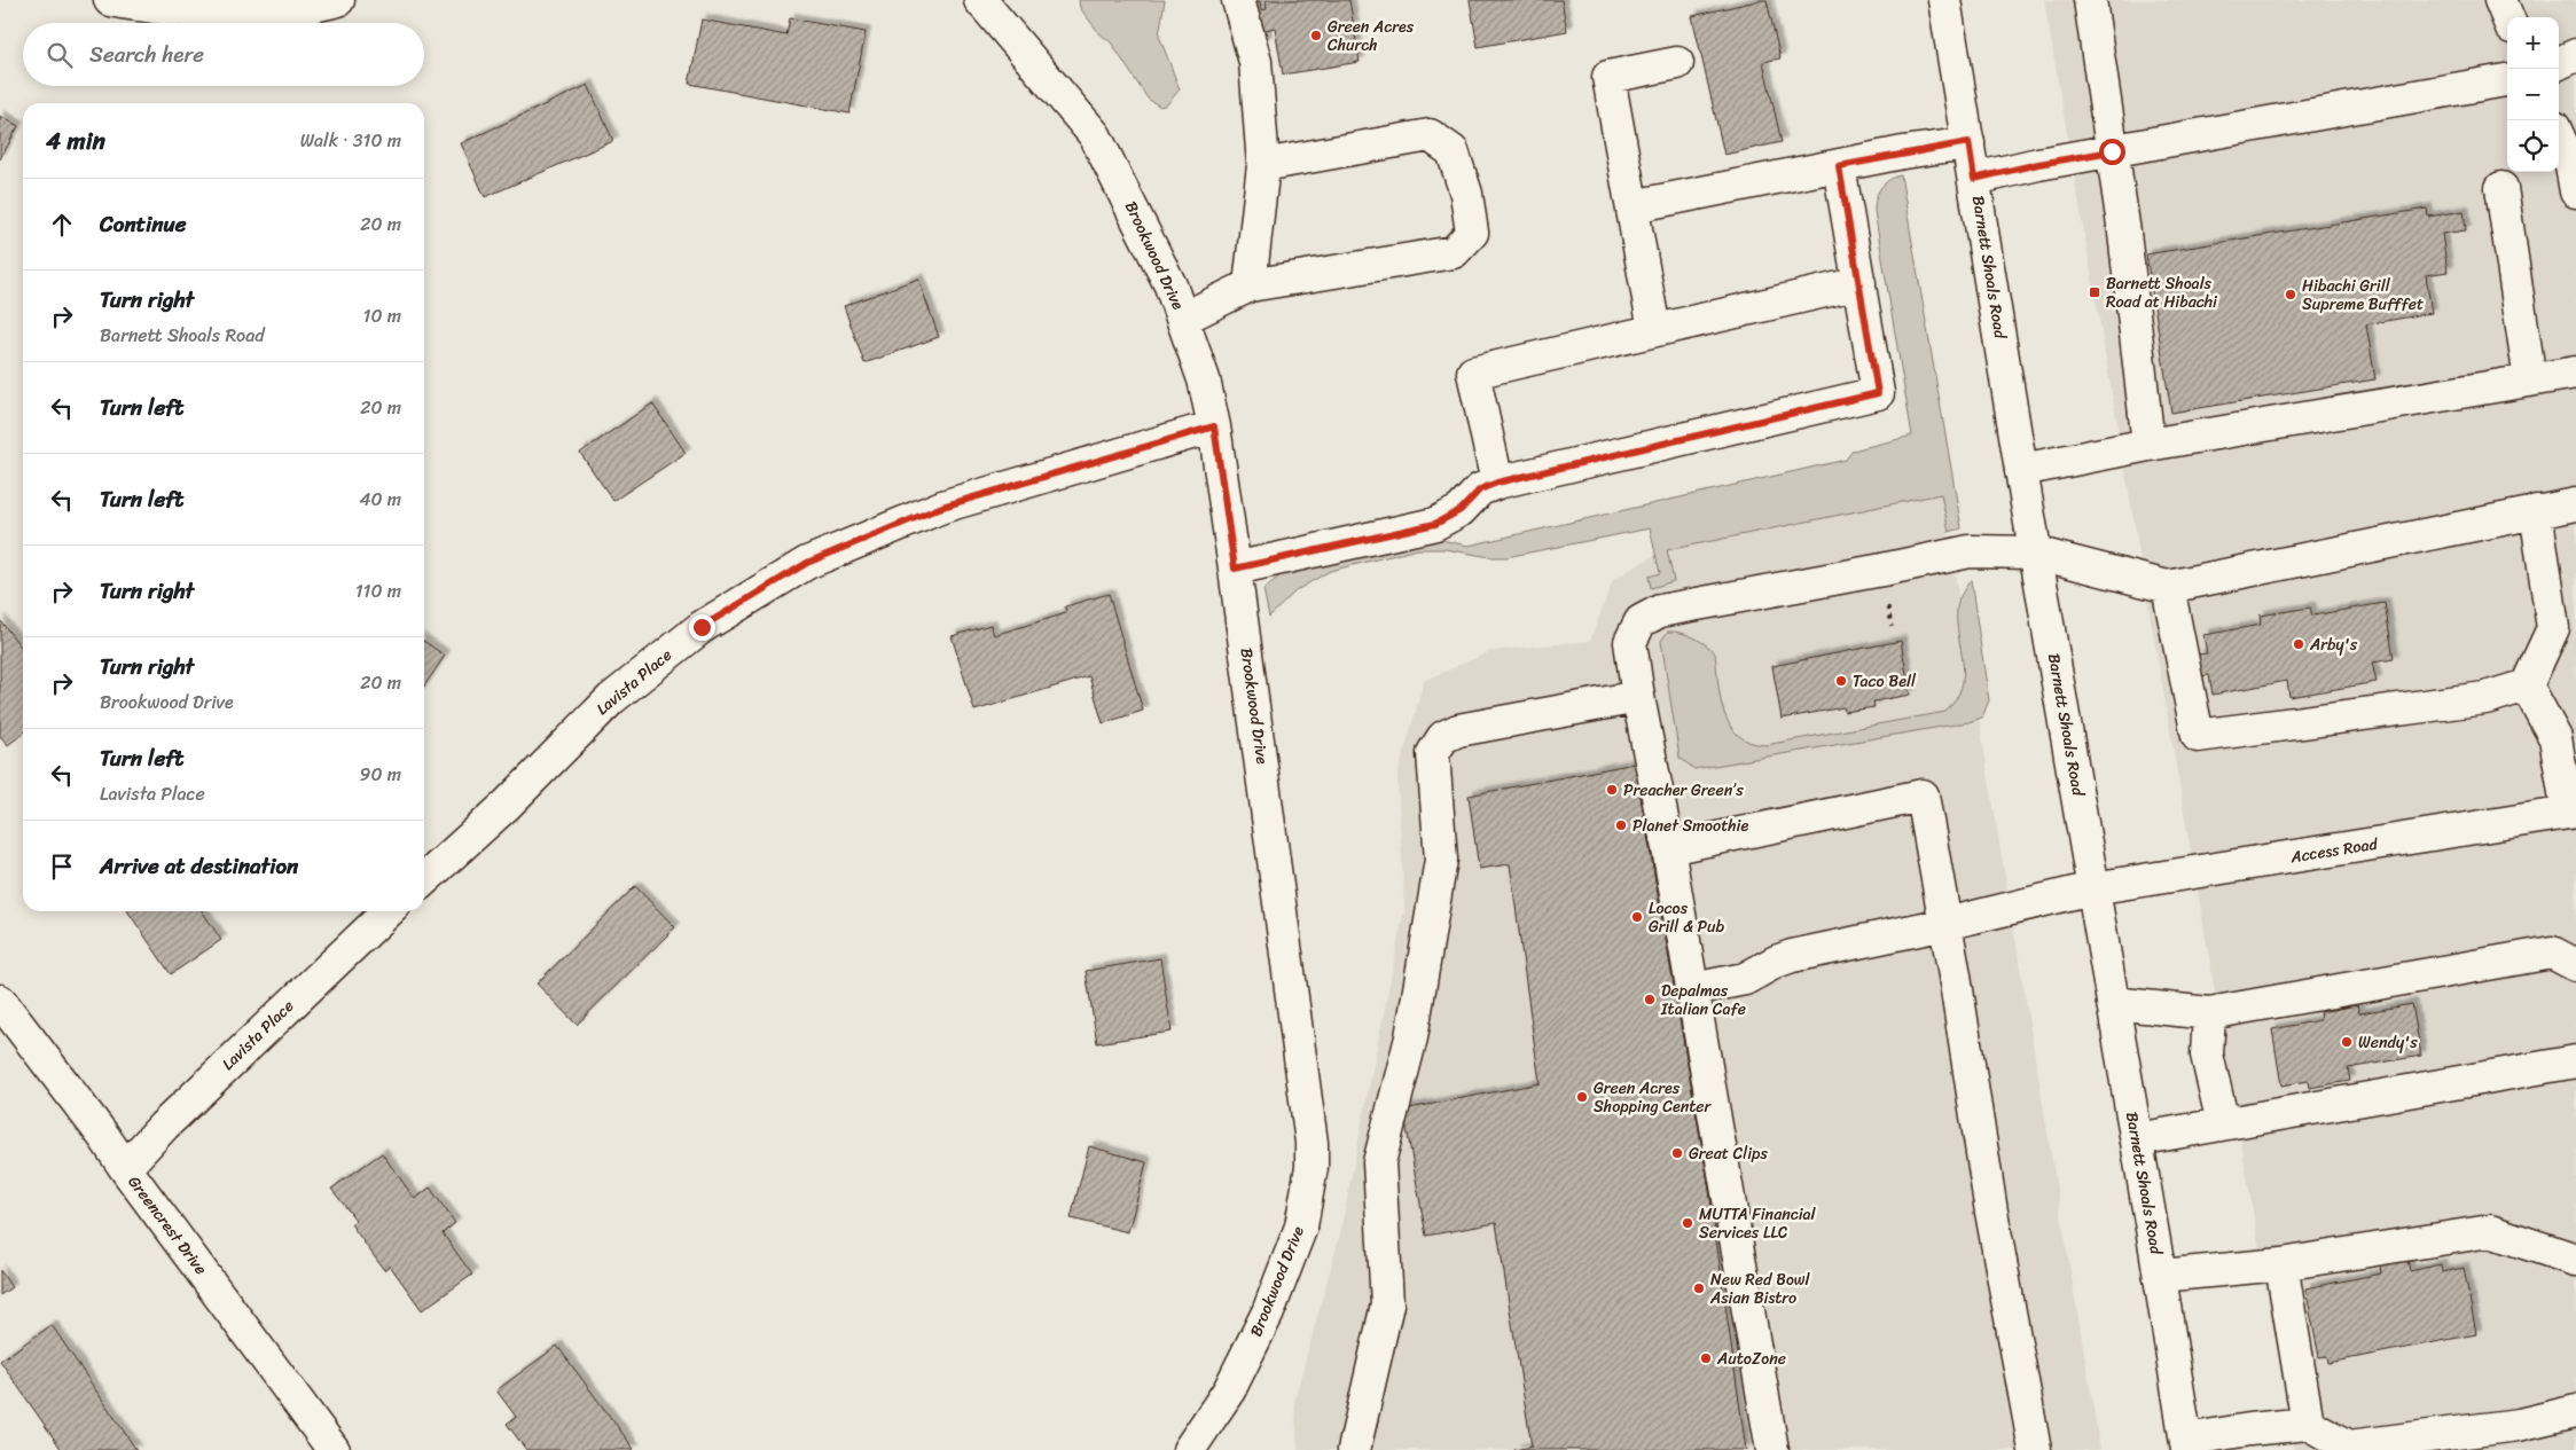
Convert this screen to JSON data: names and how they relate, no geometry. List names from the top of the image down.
{
  "streets": {
    "street": [
      "Brookwood Drive",
      "Barnett Shoals Road",
      "Lavista Place",
      "Access Road",
      "Greencrest Drive"
    ]
  },
  "crossings": [
    ["Brookwood Drive", "Lavista Place"],
    ["Barnett Shoals Road", "Access Road"],
    ["Lavista Place", "Greencrest Drive"]
  ],
  "places": {
    "other": [
      "Green Acres Church",
      "Hibachi Grill Supreme Bufffet",
      "Arby's",
      "Taco Bell",
      "Preacher Green’s",
      "Planet Smoothie",
      "Locos Grill & Pub",
      "Depalmas Italian Cafe",
      "Wendy's",
      "Green Acres Shopping Center",
      "Great Clips",
      "MUTTA Financial Services LLC",
      "New Red Bowl Asian Bistro",
      "AutoZone"
    ],
    "transit": ["Barnett Shoals Road at Hibachi"]
  },
  "page": {
    "map_buttons": ["+", "−"],
    "search": "Search here",
    "heading": ["4 min", "Walk · 310 m"],
    "list": [
      ["Continue", "20 m"],
      ["Turn right", "Barnett Shoals Road", "10 m"],
      ["Turn left", "20 m"],
      ["Turn left", "40 m"],
      ["Turn right", "110 m"],
      ["Turn right", "Brookwood Drive", "20 m"],
      ["Turn left", "Lavista Place", "90 m"],
      "Arrive at destination"
    ]
  }
}
